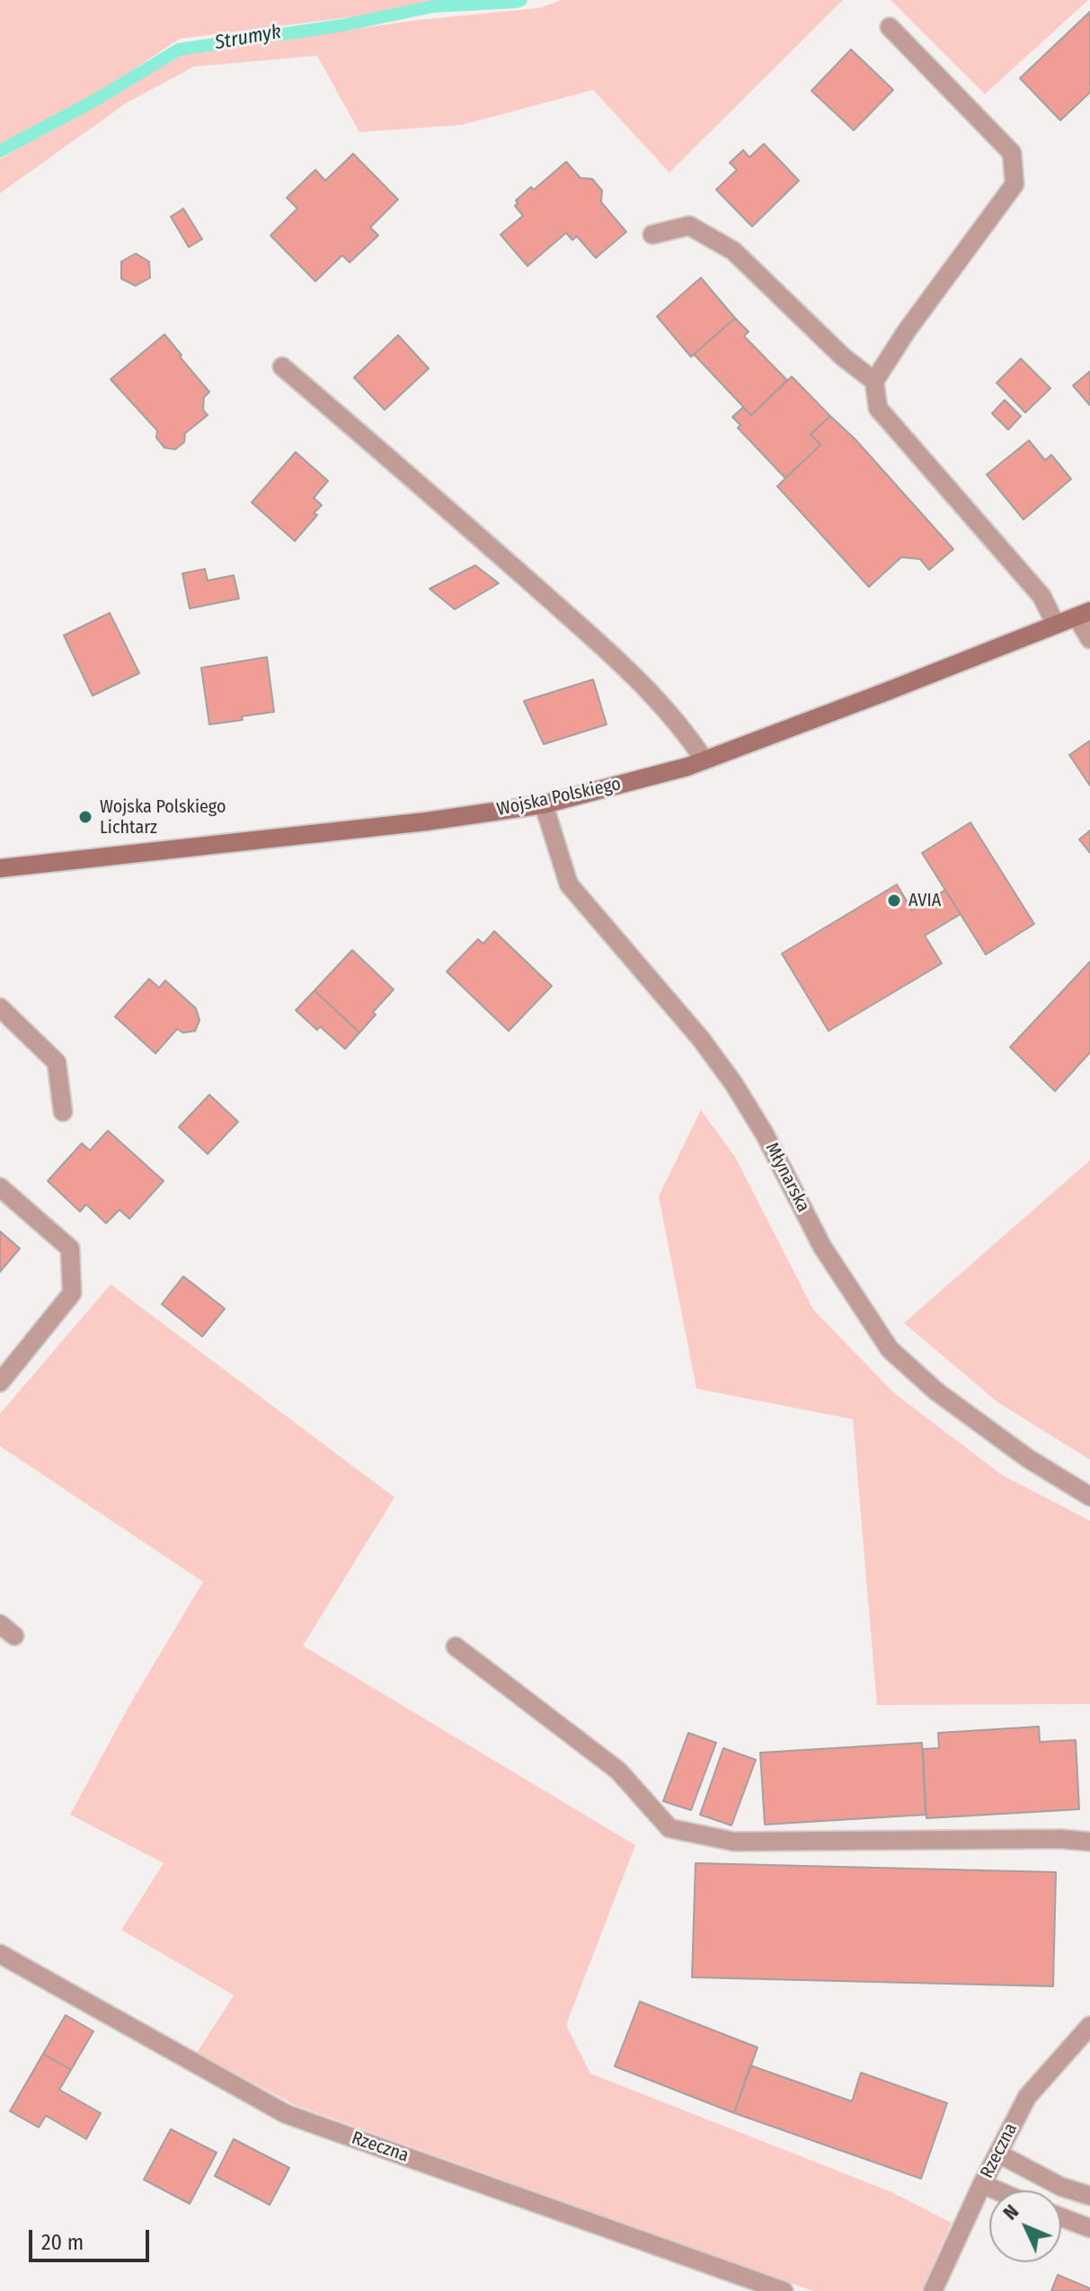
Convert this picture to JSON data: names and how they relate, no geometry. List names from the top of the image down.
{
  "streets": {
    "street": ["Wojska Polskiego", "Młynarska", "Rzeczna"]
  },
  "crossings": [
    ["Wojska Polskiego", "Młynarska"]
  ],
  "water": ["Strumyk"],
  "places": ["Wojska Polskiego Lichtarz", "AVIA"],
  "scale_bar": "20 m",
  "north": "top left"
}
